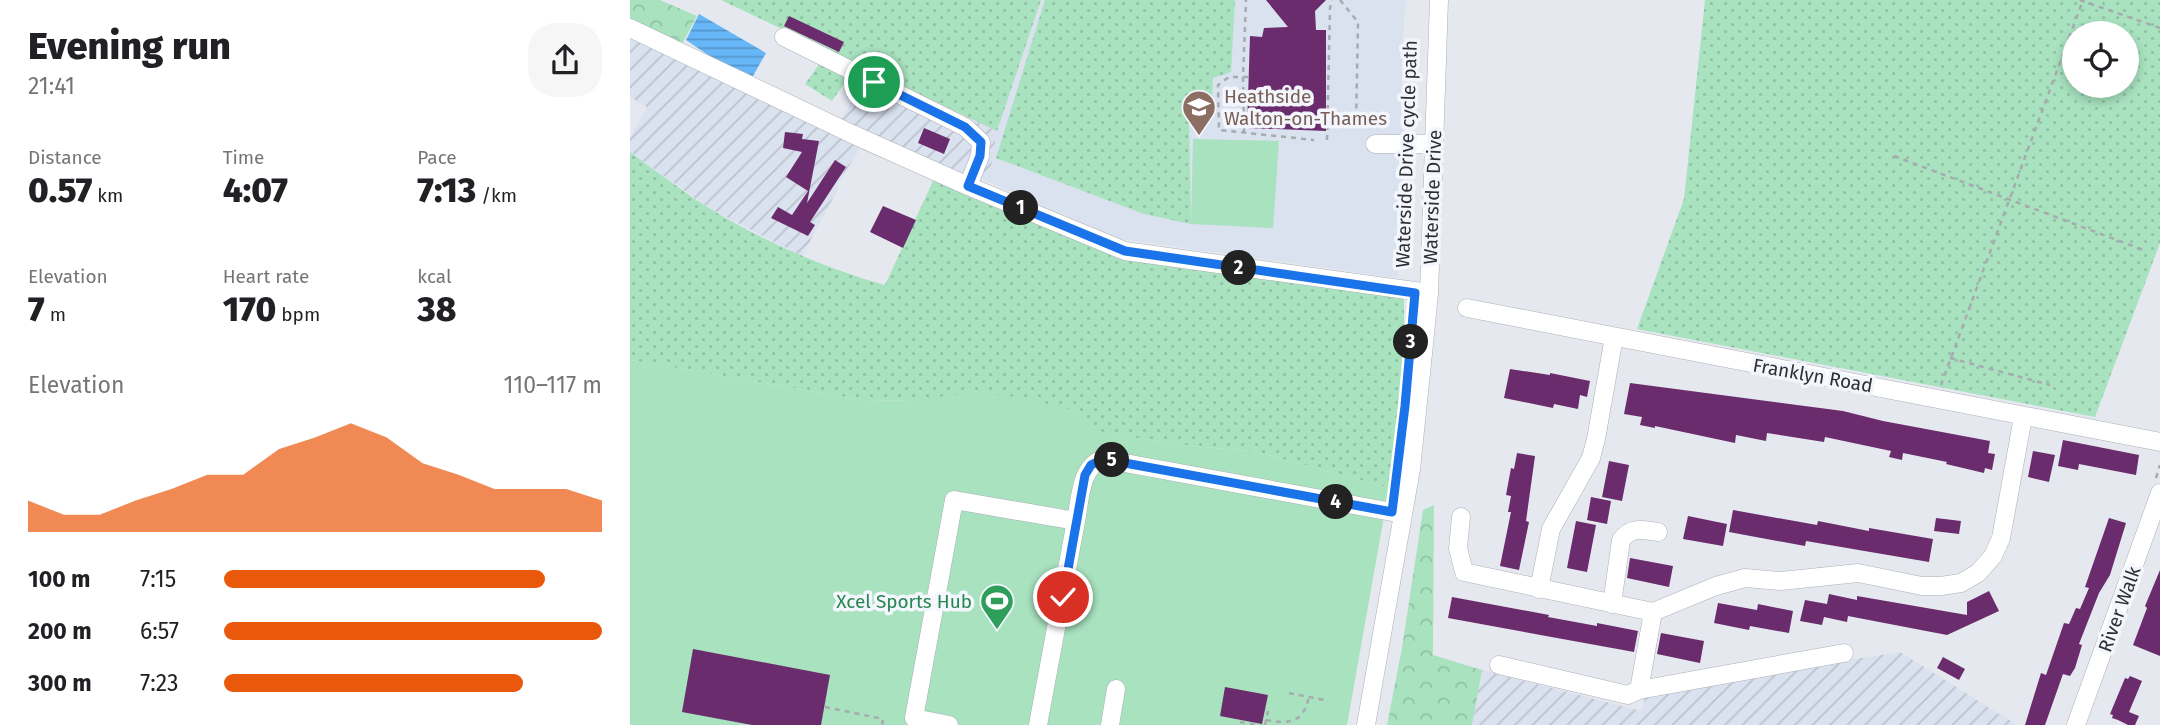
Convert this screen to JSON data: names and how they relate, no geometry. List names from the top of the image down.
{
  "streets": {
    "street": ["Waterside Drive", "Franklyn Road", "River Walk"]
  },
  "places": {
    "school or university": ["Heathside Walton-on-Thames"],
    "sports": ["Xcel Sports Hub"]
  },
  "page": {
    "heading": ["Evening run", "21:41"],
    "stats": [
      ["Distance", "0.57 km"],
      ["Time", "4:07"],
      ["Pace", "7:13 /km"],
      ["Elevation", "7 m"],
      ["Heart rate", "170 bpm"],
      ["kcal", "38"]
    ],
    "pins": [
      "1",
      "2",
      "3",
      "5",
      "4"
    ],
    "chart": ["Elevation", "110–117 m"],
    "list": [
      {
        "name": "100 m",
        "note": "7:15"
      },
      {
        "name": "200 m",
        "note": "6:57"
      },
      {
        "name": "300 m",
        "note": "7:23"
      }
    ]
  }
}
